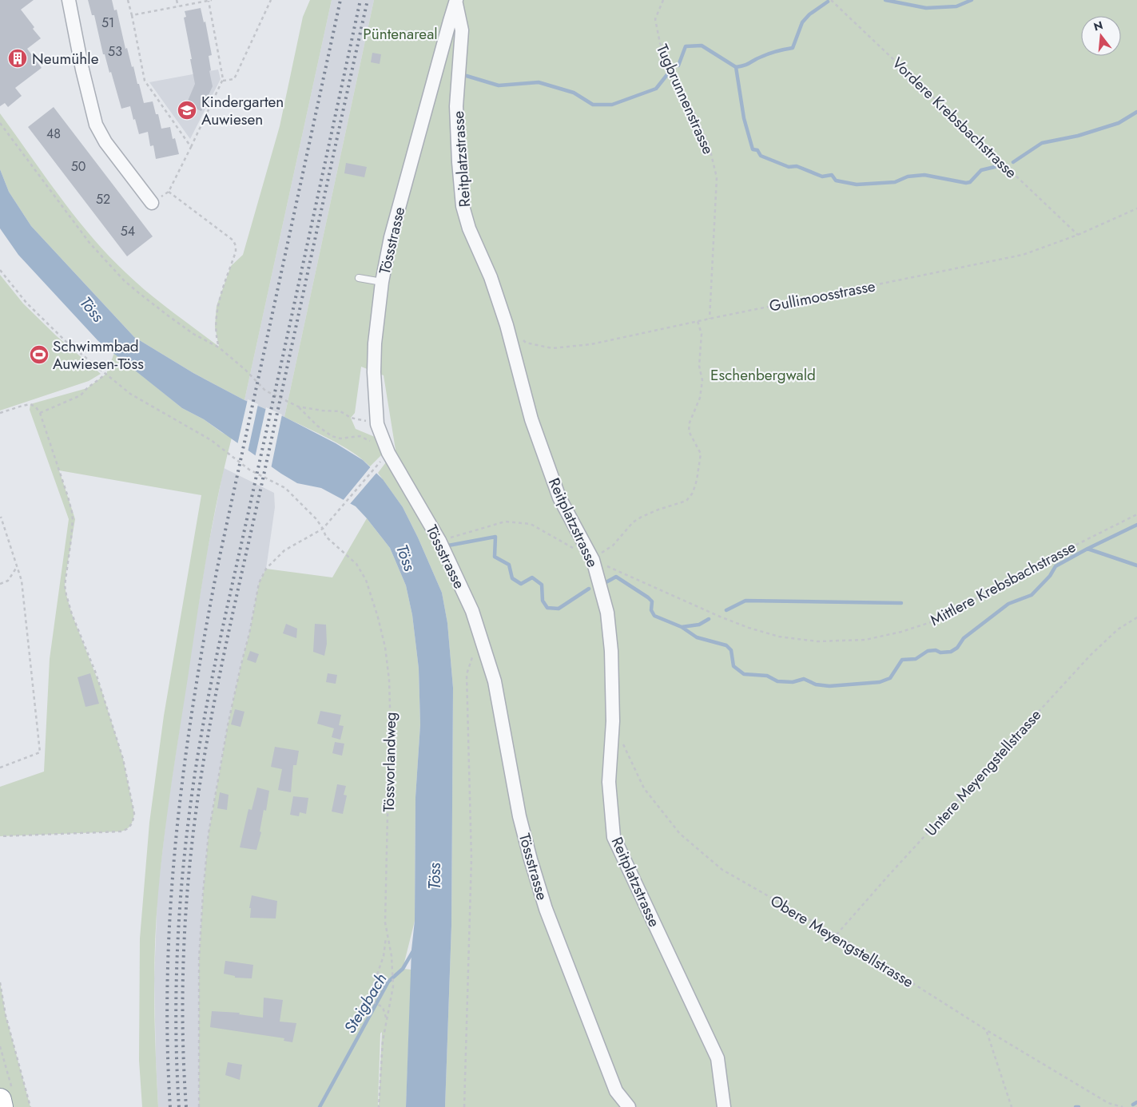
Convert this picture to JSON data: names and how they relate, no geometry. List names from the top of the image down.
{
  "streets": {
    "street": ["Reitplatzstrasse", "Tössstrasse"],
    "path": [
      "Tugbrunnenstrasse",
      "Vordere Krebsbachstrasse",
      "Gullimoosstrasse",
      "Mittlere Krebsbachstrasse",
      "Tössvorlandweg",
      "Untere Meyengstellstrasse",
      "Obere Meyengstellstrasse"
    ]
  },
  "crossings": [
    ["Tugbrunnenstrasse", "Gullimoosstrasse"],
    ["Vordere Krebsbachstrasse", "Gullimoosstrasse"],
    ["Reitplatzstrasse", "Tössstrasse"],
    ["Reitplatzstrasse", "Gullimoosstrasse"],
    ["Reitplatzstrasse", "Mittlere Krebsbachstrasse"],
    ["Reitplatzstrasse", "Obere Meyengstellstrasse"],
    ["Tössstrasse", "Mittlere Krebsbachstrasse"],
    ["Untere Meyengstellstrasse", "Obere Meyengstellstrasse"]
  ],
  "water": ["Töss", "Steigbach"],
  "parks": ["Püntenareal", "Eschenbergwald"],
  "places": {
    "building": ["Neumühle"],
    "school or university": ["Kindergarten Auwiesen"],
    "sports": ["Schwimmbad Auwiesen-Töss"]
  },
  "house_numbers": [
    "51",
    "53",
    "48",
    "50",
    "52",
    "54"
  ],
  "north": "top"
}
